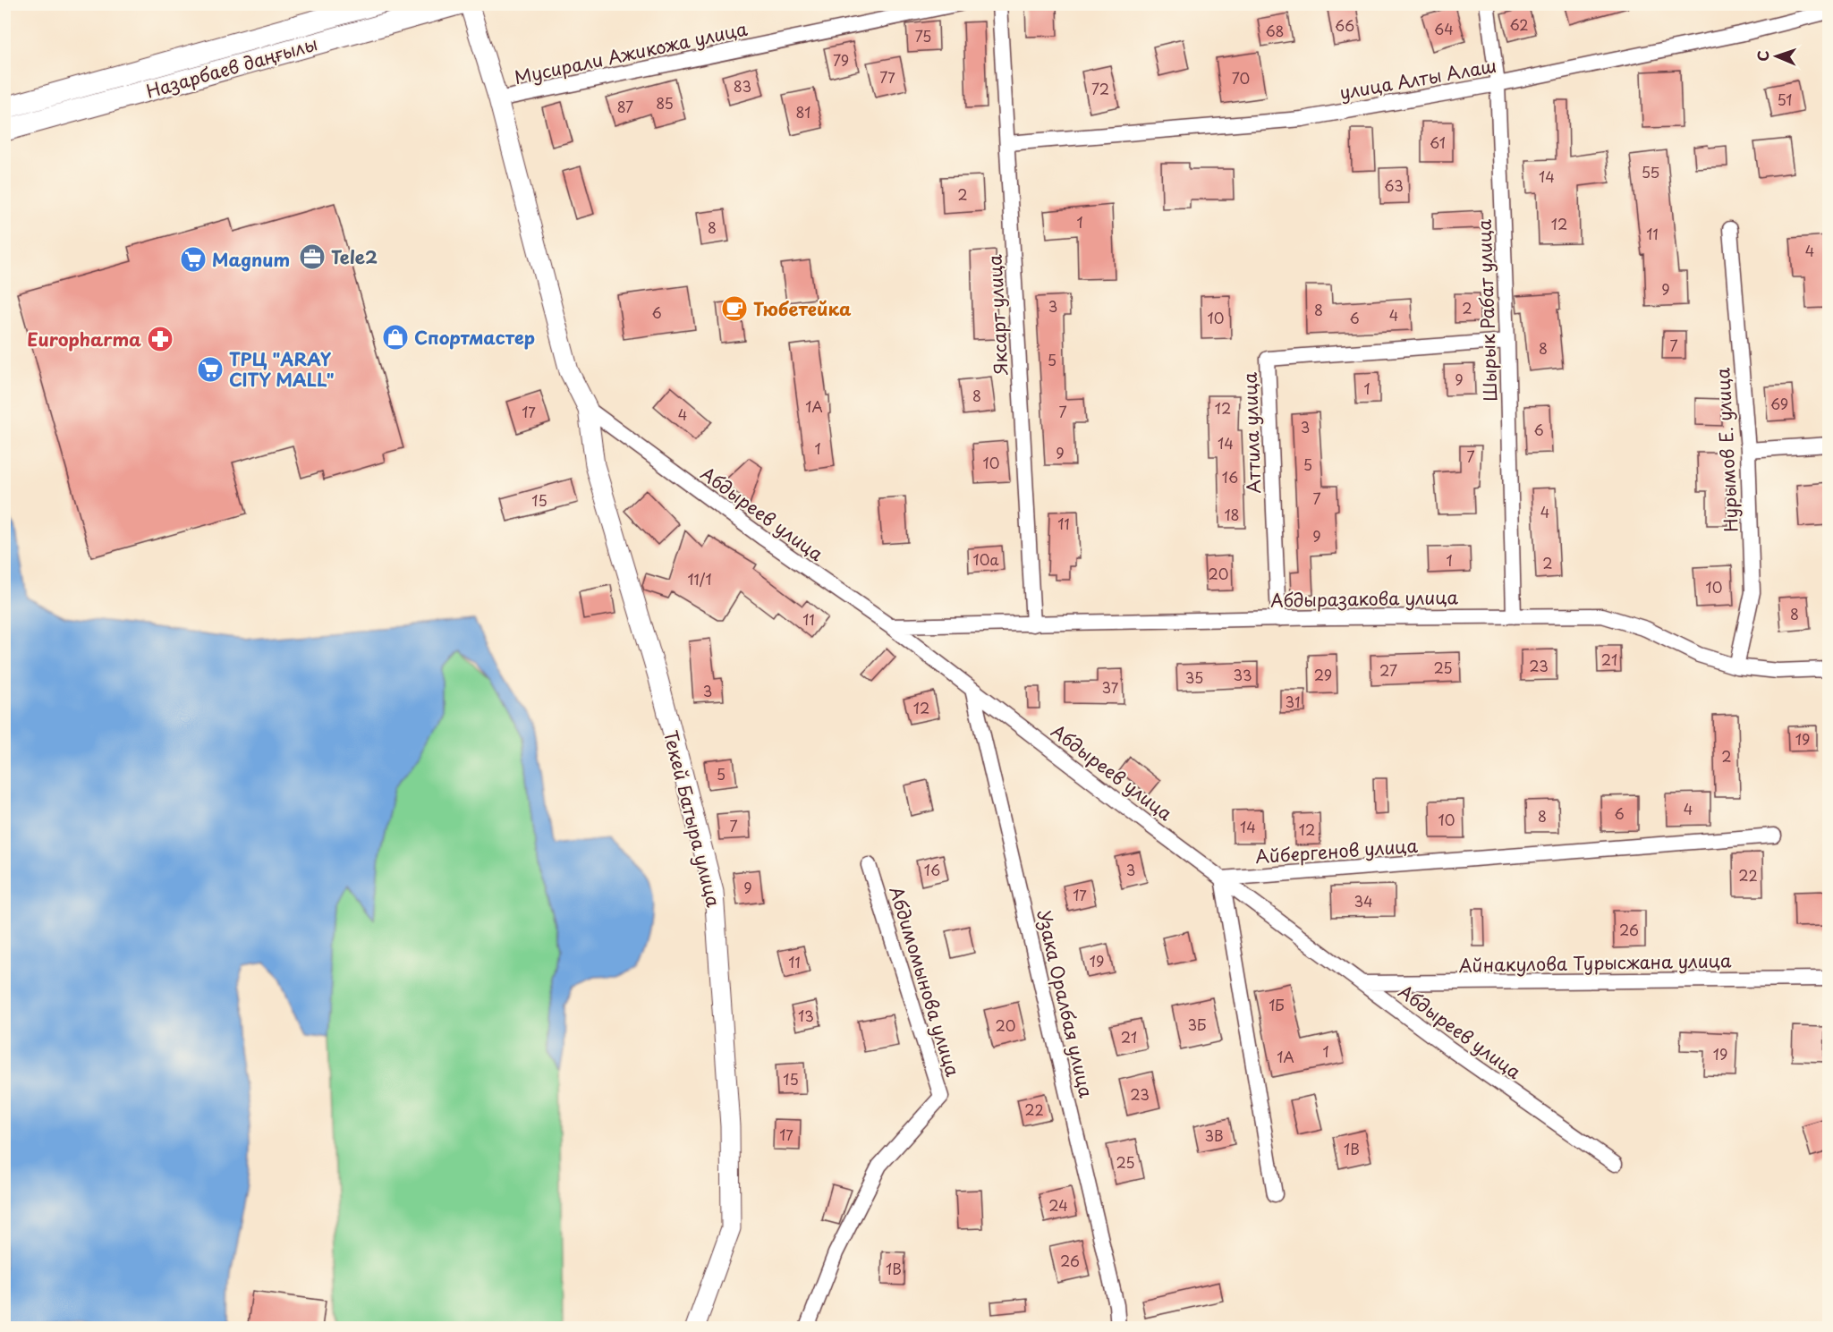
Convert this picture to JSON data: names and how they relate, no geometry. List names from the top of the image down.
{
  "streets": {
    "main road": ["Назарбаев даңғылы"],
    "street": [
      "Мусирали Ажикожа улица",
      "улица Алты Алаш",
      "Шырык Рабат улица",
      "Яксарт улица",
      "Аттила улица",
      "Нурымов Е. улица",
      "Абдыреев улица",
      "Абдыразакова улица",
      "Текей Батыра улица",
      "Айбергенов улица",
      "Айнакулова Турысжана улица",
      "Абдимомынова улица",
      "Узака Оралбая улица"
    ]
  },
  "crossings": [
    ["Мусирали Ажикожа улица", "Текей Батыра улица"],
    ["улица Алты Алаш", "Шырык Рабат улица"],
    ["улица Алты Алаш", "Яксарт улица"],
    ["Шырык Рабат улица", "Аттила улица"],
    ["Шырык Рабат улица", "Абдыразакова улица"],
    ["Яксарт улица", "Абдыразакова улица"],
    ["Аттила улица", "Абдыразакова улица"],
    ["Нурымов Е. улица", "Абдыразакова улица"],
    ["Абдыреев улица", "Абдыразакова улица"],
    ["Абдыреев улица", "Текей Батыра улица"],
    ["Абдыреев улица", "Айбергенов улица"],
    ["Абдыреев улица", "Айнакулова Турысжана улица"],
    ["Абдыреев улица", "Узака Оралбая улица"]
  ],
  "places": {
    "office": ["Tele2"],
    "supermarket": ["Magnum", "ТРЦ \"ARAY CITY MALL\""],
    "cafe": ["Тюбетейка"],
    "shop": ["Спортмастер"],
    "pharmacy": ["Europharma"]
  },
  "house_numbers": [
    "62",
    "66",
    "64",
    "68",
    "75",
    "79",
    "77",
    "70",
    "83",
    "72",
    "51",
    "85",
    "87",
    "81",
    "61",
    "55",
    "14",
    "63",
    "2",
    "1",
    "12",
    "8",
    "11",
    "4",
    "9",
    "3",
    "2",
    "8",
    "6",
    "4",
    "10",
    "6",
    "7",
    "8",
    "5",
    "9",
    "1",
    "8",
    "69",
    "1А",
    "12",
    "17",
    "7",
    "4",
    "3",
    "6",
    "14",
    "1",
    "9",
    "7",
    "10",
    "5",
    "16",
    "7",
    "15",
    "4",
    "18",
    "11",
    "9",
    "10а",
    "1",
    "2",
    "20",
    "11/1",
    "10",
    "8",
    "11",
    "21",
    "23",
    "25",
    "27",
    "33",
    "29",
    "35",
    "37",
    "3",
    "31",
    "12",
    "19",
    "2",
    "5",
    "4",
    "6",
    "8",
    "10",
    "7",
    "14",
    "12",
    "16",
    "3",
    "22",
    "9",
    "17",
    "34",
    "26",
    "19",
    "11",
    "1Б",
    "13",
    "3Б",
    "20",
    "21",
    "1",
    "19",
    "1А",
    "15",
    "23",
    "22",
    "17",
    "3В",
    "1В",
    "25",
    "24",
    "26",
    "1В"
  ],
  "north": "left"
}
